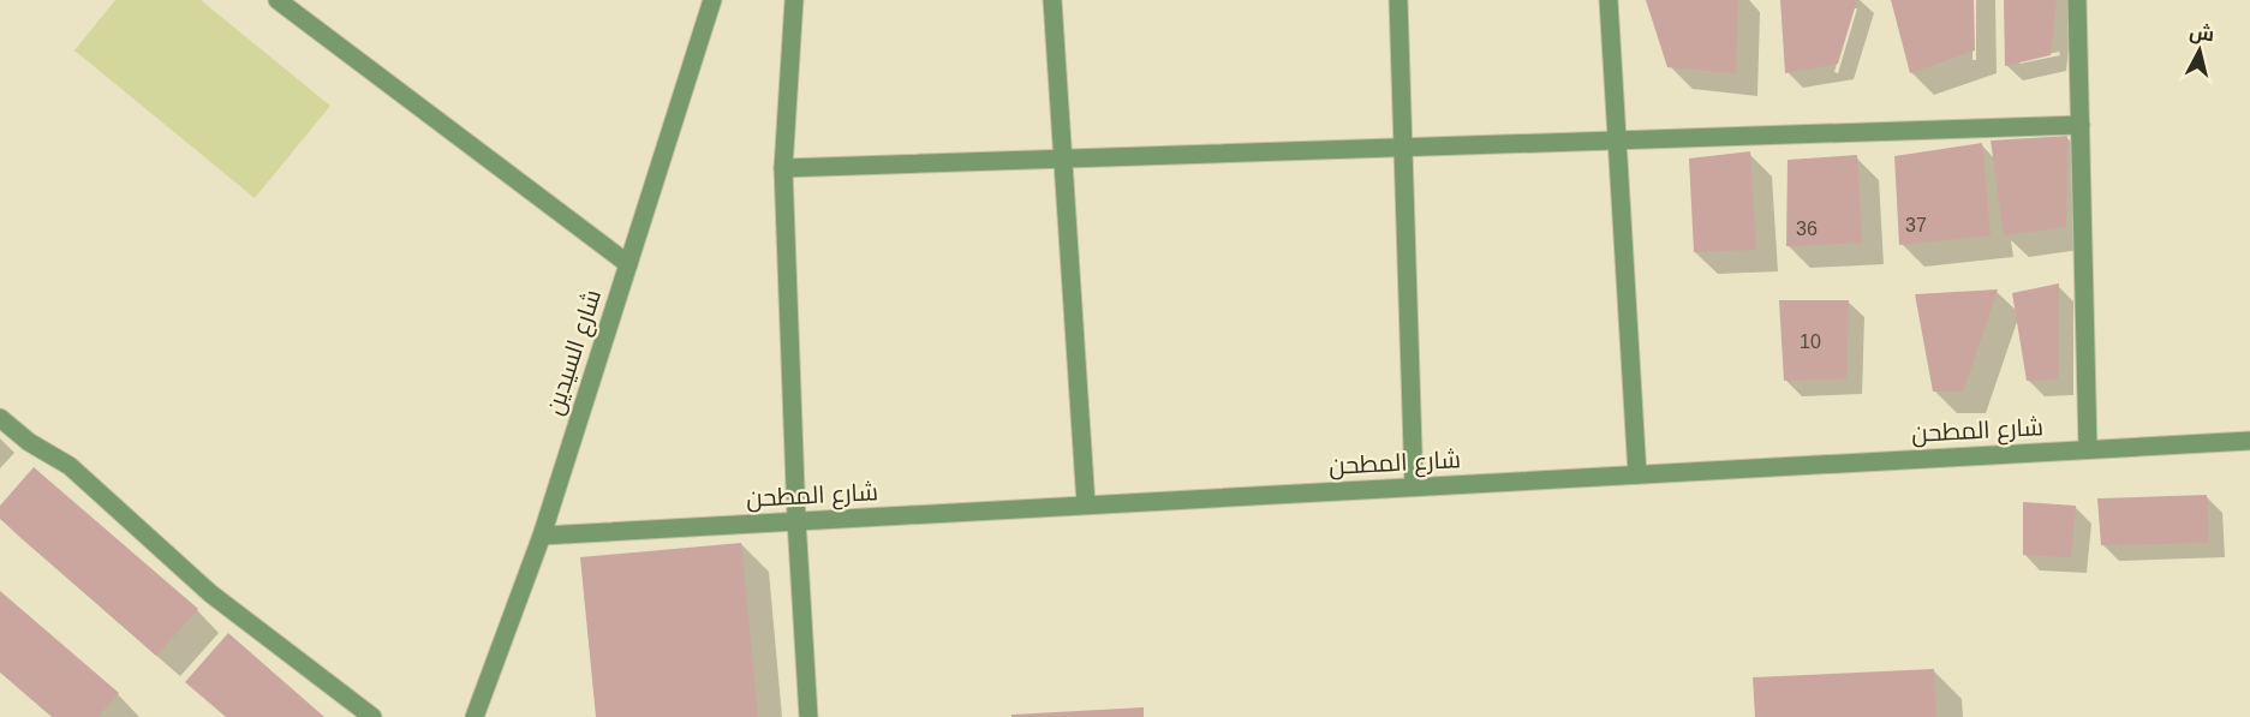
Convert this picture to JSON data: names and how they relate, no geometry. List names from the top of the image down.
{
  "streets": {
    "street": ["شارع السيدين", "شارع المطحن"]
  },
  "crossings": [
    ["شارع السيدين", "شارع المطحن"]
  ],
  "house_numbers": ["37", "36", "10"],
  "north": "top"
}
